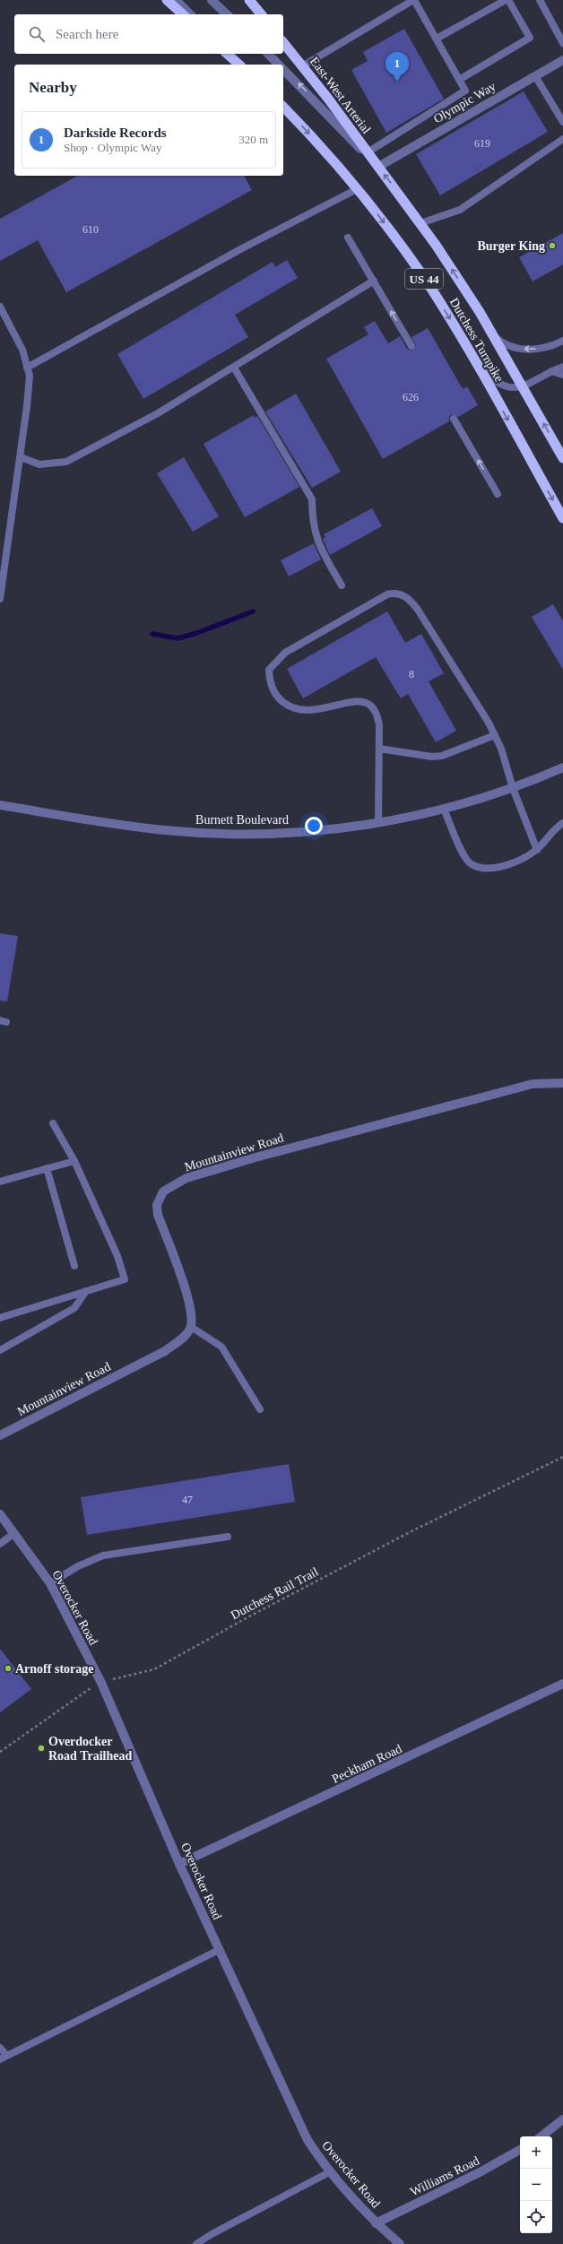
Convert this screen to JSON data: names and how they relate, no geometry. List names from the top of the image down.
{
  "streets": {
    "highway": ["East-West Arterial", "US 44", "Dutchess Turnpike"],
    "street": [
      "Olympic Way",
      "Burnett Boulevard",
      "Mountainview Road",
      "Overocker Road",
      "Peckham Road",
      "Williams Road"
    ],
    "path": ["Dutchess Rail Trail"]
  },
  "crossings": [
    ["East-West Arterial", "Olympic Way"],
    ["East-West Arterial", "Dutchess Turnpike"],
    ["Olympic Way", "Dutchess Turnpike"],
    ["Dutchess Rail Trail", "Overocker Road"],
    ["Overocker Road", "Peckham Road"],
    ["Overocker Road", "Williams Road"]
  ],
  "places": ["Burger King", "Arnoff storage", "Overdocker Road Trailhead"],
  "house_numbers": [
    "619",
    "610",
    "626",
    "8",
    "47"
  ],
  "page": {
    "search": "Search here",
    "pins": "1",
    "heading": "Nearby",
    "list": [
      {
        "mark": "1",
        "name": "Darkside Records",
        "note": "Shop · Olympic Way",
        "value": "320 m"
      }
    ],
    "map_buttons": ["+", "−"]
  }
}
